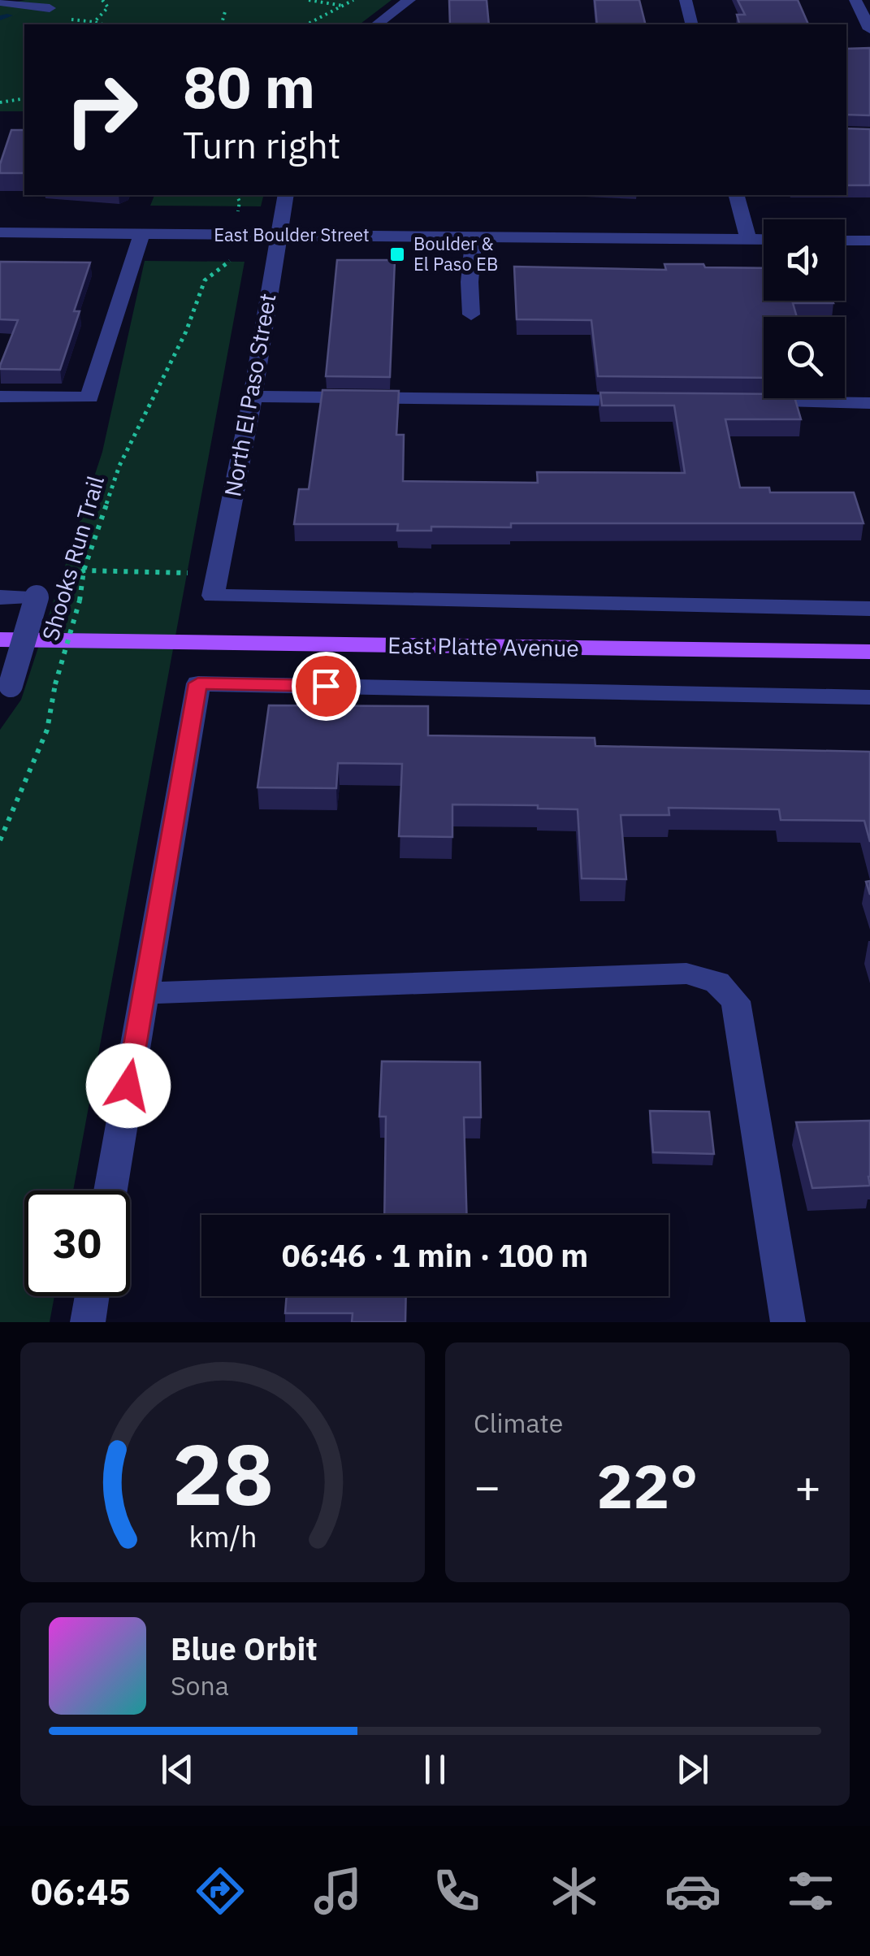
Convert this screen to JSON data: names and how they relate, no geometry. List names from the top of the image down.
{
  "streets": {
    "main road": ["East Platte Avenue"],
    "street": ["East Boulder Street", "North El Paso Street"],
    "path": ["Shooks Run Trail"]
  },
  "crossings": [
    ["East Boulder Street", "North El Paso Street"]
  ],
  "places": {
    "transit": ["Boulder & El Paso EB"]
  },
  "page": {
    "turn": ["80 m", "Turn right"],
    "limit": "30",
    "trip": "06:46 · 1 min · 100 m",
    "tile": "Climate",
    "heat": ["−", "22°", "+"],
    "song": ["Blue Orbit", "Sona"],
    "tabs": "06:45",
    "gauge": ["28", "km/h"]
  }
}
